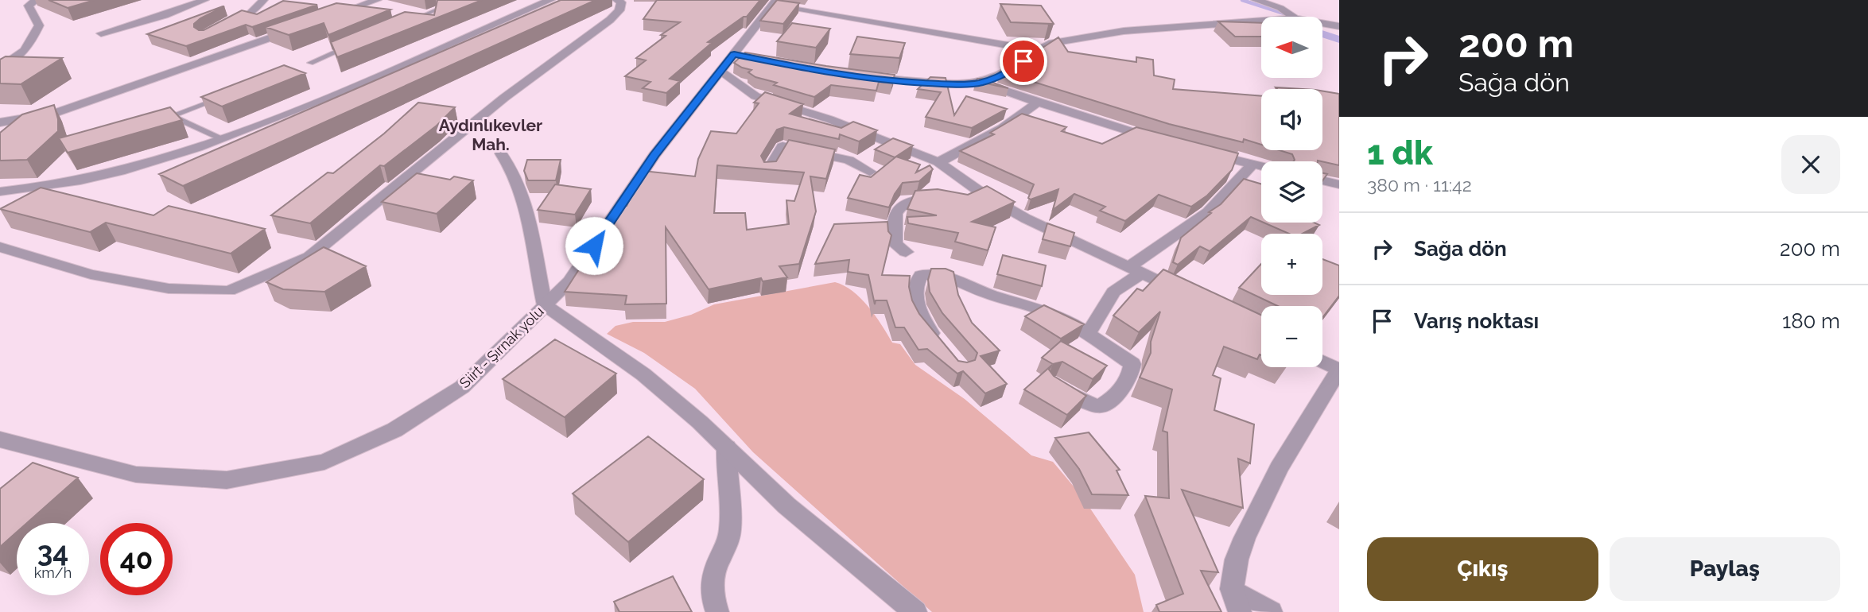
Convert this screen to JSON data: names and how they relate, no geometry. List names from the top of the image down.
{
  "streets": {
    "street": ["Siirt - Şırnak yolu"]
  },
  "districts": ["Aydınlıkevler Mah."],
  "north": "left",
  "page": {
    "turn": ["200 m", "Sağa dön"],
    "map_buttons": ["+", "−"],
    "heading": ["1 dk", "380 m · 11:42"],
    "list": [
      {
        "name": "Sağa dön",
        "value": "200 m"
      },
      {
        "name": "Varış noktası",
        "value": "180 m"
      }
    ],
    "speed": "34 km/h",
    "limit": "40",
    "buttons": ["Çıkış", "Paylaş"]
  }
}
